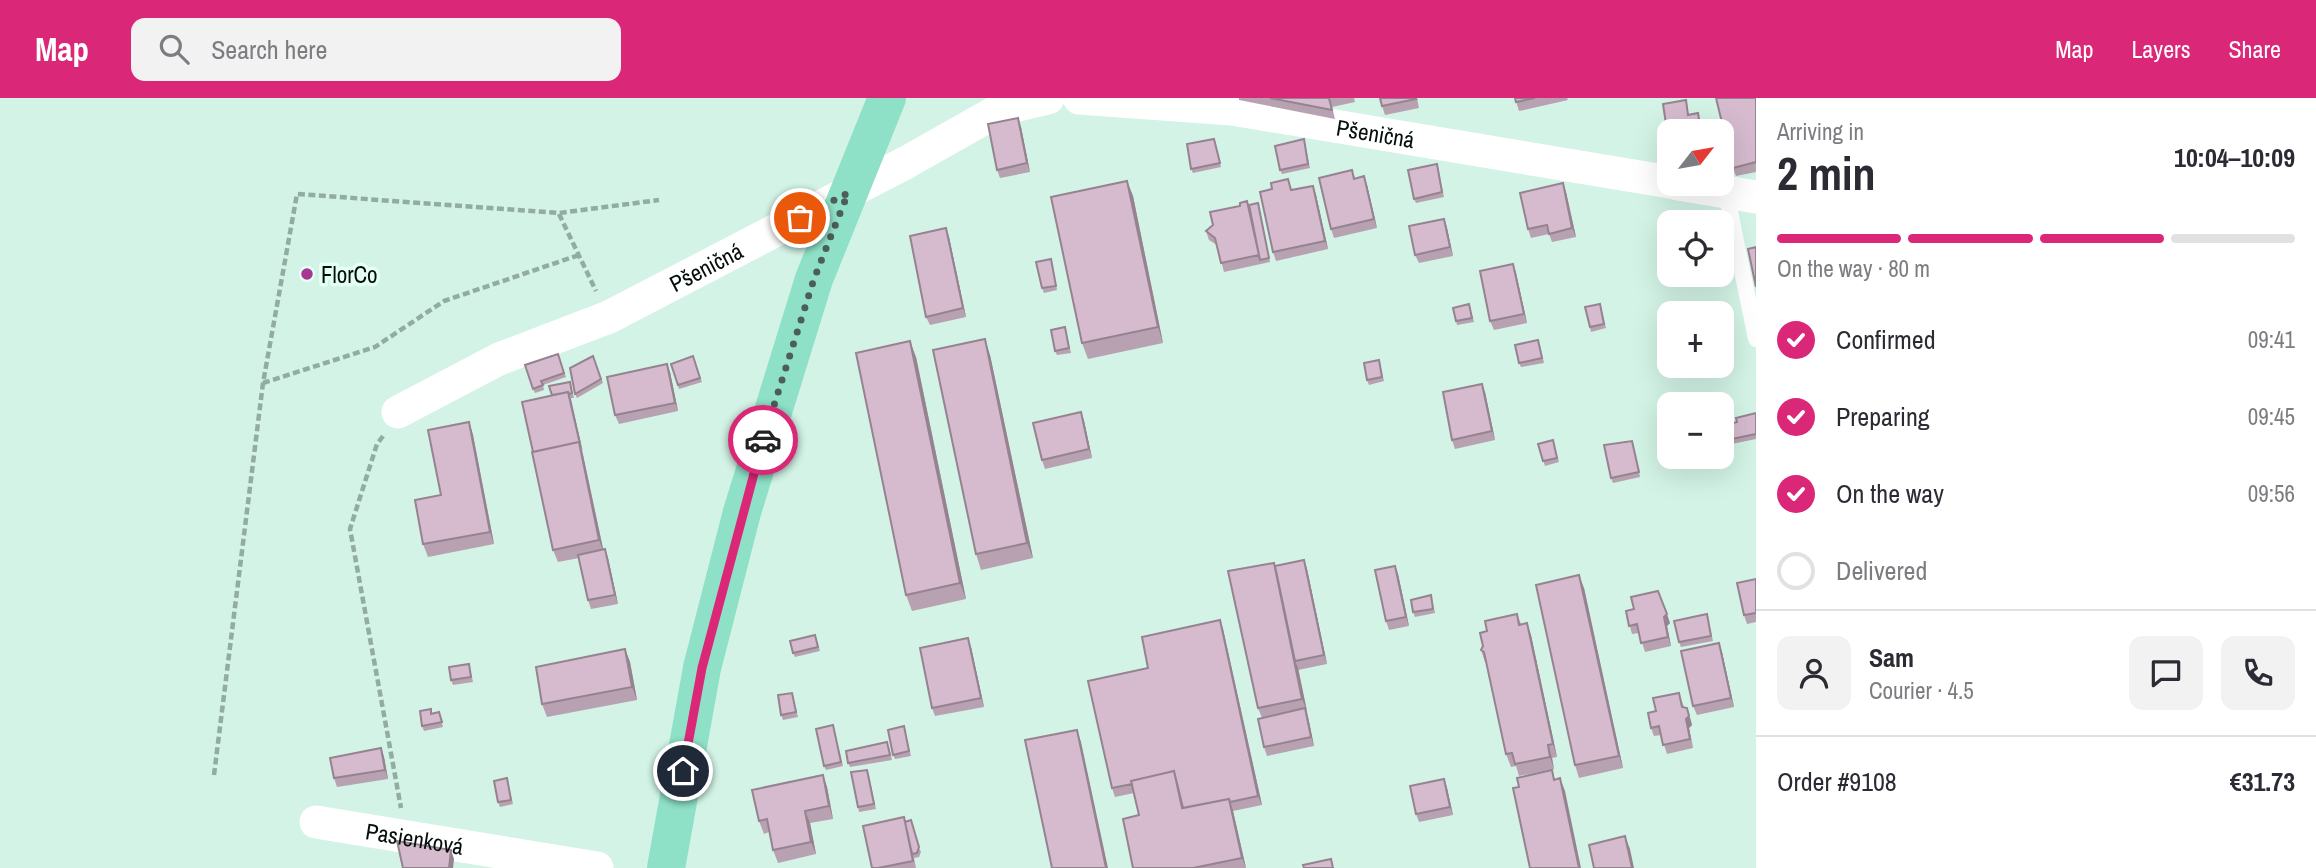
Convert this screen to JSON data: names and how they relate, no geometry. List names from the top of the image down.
{
  "streets": {
    "street": ["Pšeničná", "Pasienková"]
  },
  "places": ["FlorCo"],
  "north": "top right",
  "page": {
    "header": "Map",
    "search": "Search here",
    "nav": ["Map", "Layers", "Share"],
    "heading": ["2 min", "Arriving in", "10:04–10:09"],
    "panel": [
      "Sam",
      "Courier · 4.5",
      "Order #9108",
      "€31.73"
    ],
    "map_buttons": ["+", "−"],
    "bar": "On the way · 80 m",
    "list": [
      ["Confirmed", "09:41"],
      ["Preparing", "09:45"],
      ["On the way", "09:56"],
      "Delivered"
    ]
  }
}
